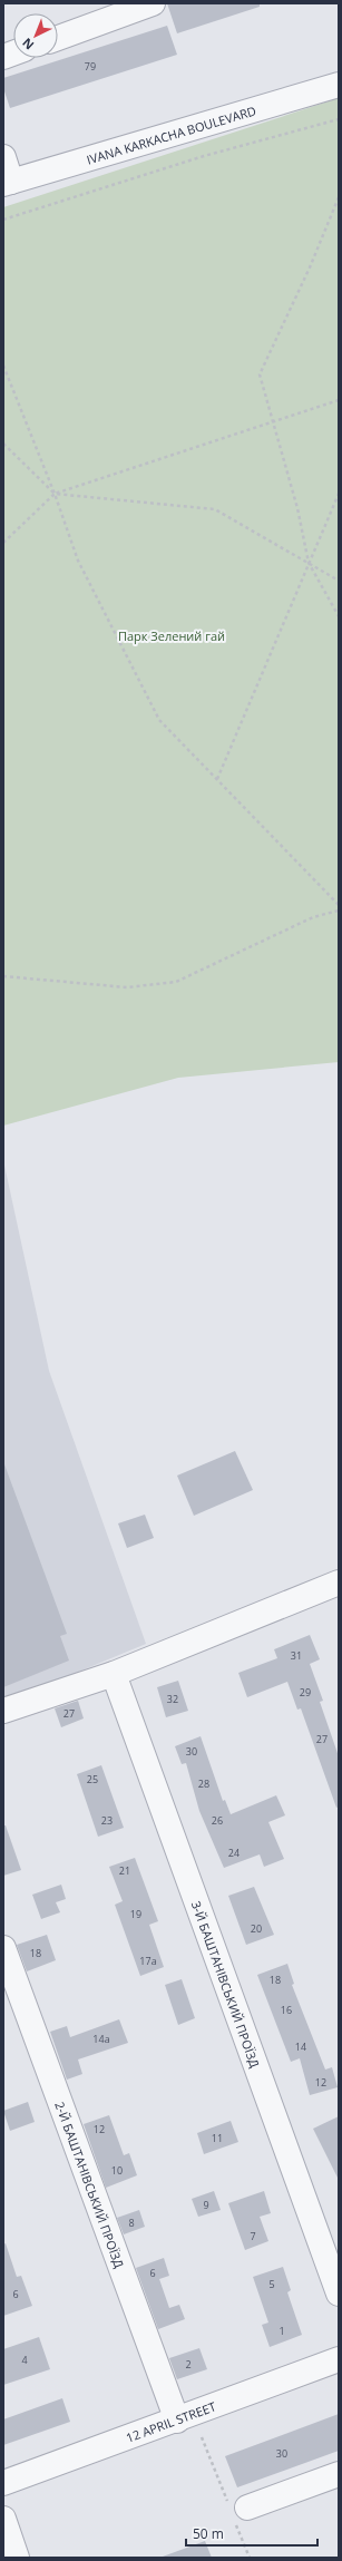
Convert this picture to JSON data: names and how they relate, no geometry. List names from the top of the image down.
{
  "streets": {
    "street": [
      "IVANA KARKACHA BOULEVARD",
      "3-Й БАШТАНІВСЬКИЙ ПРОЇЗД",
      "2-Й БАШТАНІВСЬКИЙ ПРОЇЗД",
      "12 APRIL STREET"
    ]
  },
  "crossings": [
    ["2-Й БАШТАНІВСЬКИЙ ПРОЇЗД", "12 APRIL STREET"]
  ],
  "parks": ["Парк Зелений гай"],
  "house_numbers": [
    "79",
    "31",
    "29",
    "32",
    "27",
    "27",
    "30",
    "25",
    "28",
    "23",
    "26",
    "24",
    "21",
    "19",
    "20",
    "18",
    "17а",
    "18",
    "16",
    "14а",
    "14",
    "12",
    "12",
    "11",
    "10",
    "9",
    "8",
    "7",
    "6",
    "5",
    "6",
    "1",
    "4",
    "2",
    "30"
  ],
  "scale_bar": "50 m",
  "north": "bottom left"
}
